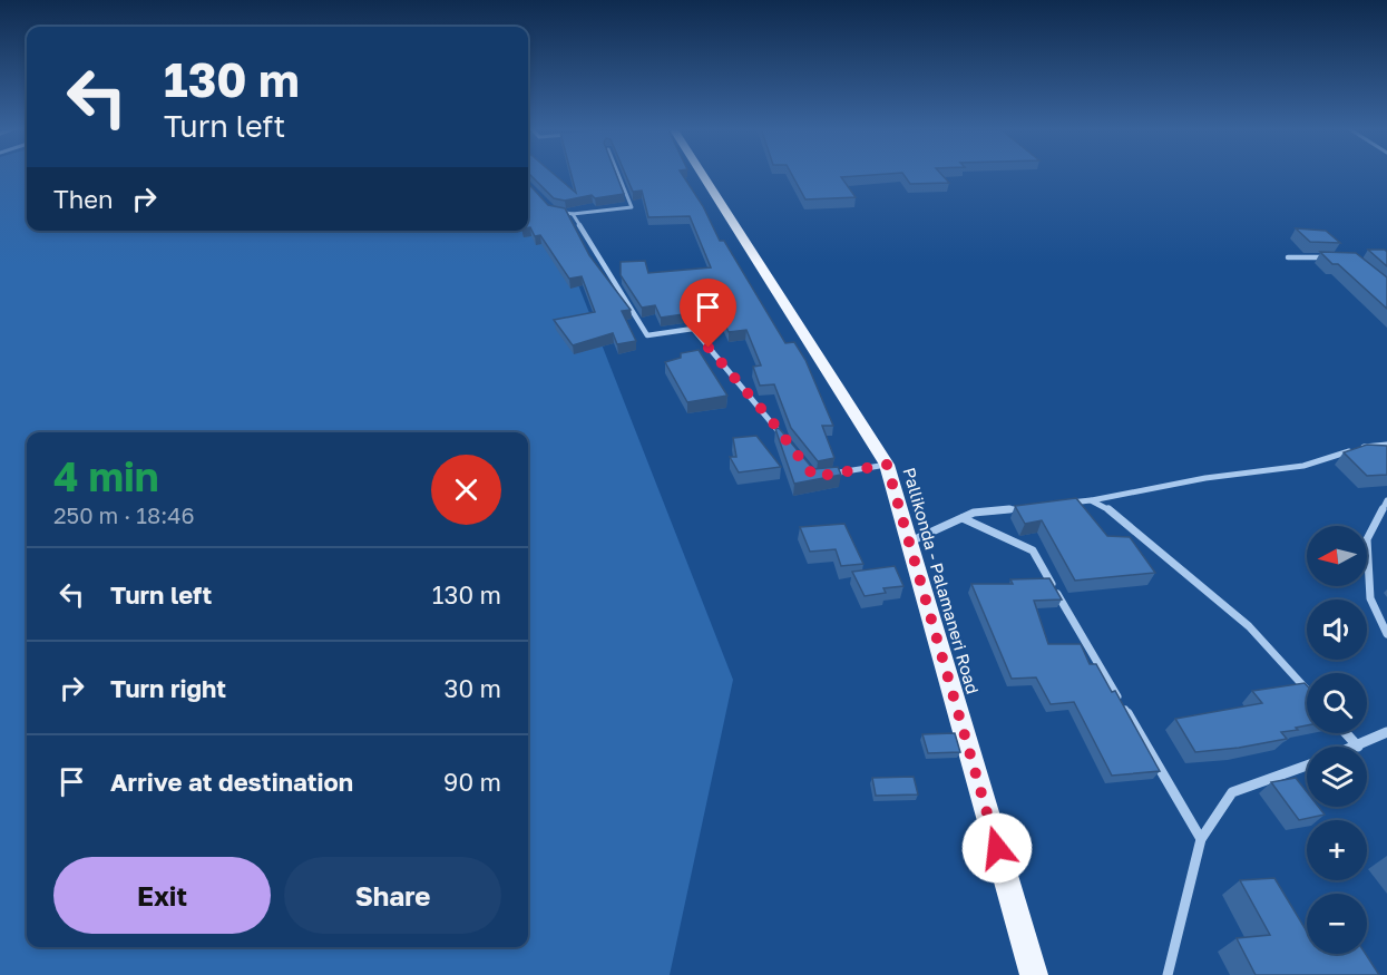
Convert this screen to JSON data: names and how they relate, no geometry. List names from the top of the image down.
{
  "streets": {
    "main road": ["Pallikonda - Palamaneri Road"]
  },
  "north": "left",
  "page": {
    "turn": ["130 m", "Turn left"],
    "then": "Then",
    "heading": ["4 min", "250 m · 18:46"],
    "map_buttons": ["+", "−"],
    "list": [
      {
        "name": "Turn left",
        "value": "130 m"
      },
      {
        "name": "Turn right",
        "value": "30 m"
      },
      {
        "name": "Arrive at destination",
        "value": "90 m"
      }
    ],
    "buttons": ["Exit", "Share"]
  }
}
